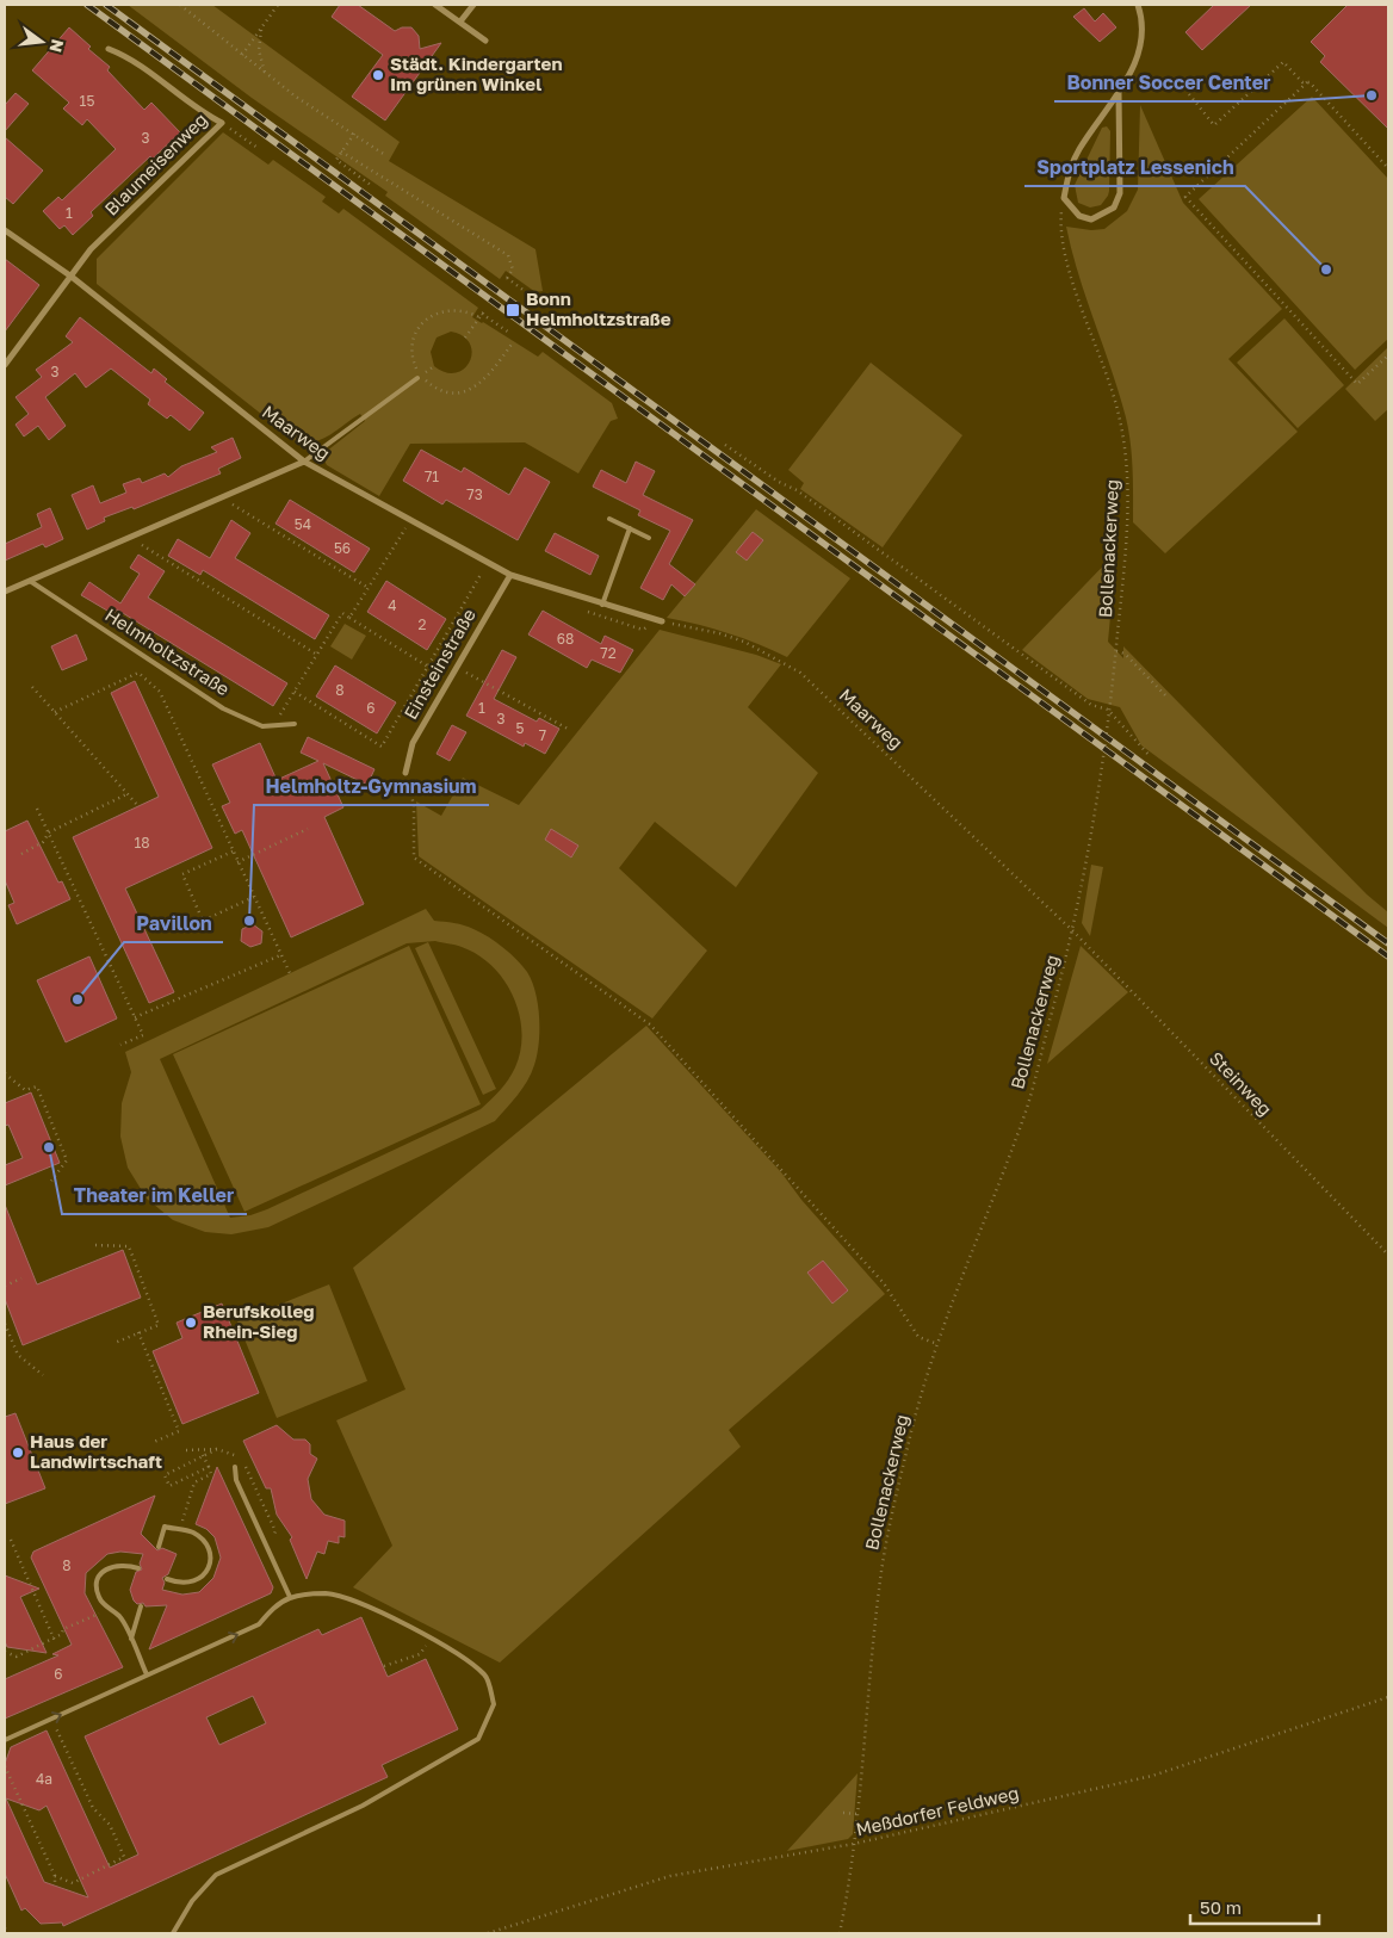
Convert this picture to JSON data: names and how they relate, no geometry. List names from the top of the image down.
{
  "streets": {
    "street": ["Blaumeisenweg", "Maarweg", "Einsteinstraße"],
    "lane": ["Helmholtzstraße"],
    "path": ["Bollenackerweg", "Steinweg", "Meßdorfer Feldweg"]
  },
  "crossings": [
    ["Blaumeisenweg", "Maarweg"],
    ["Maarweg", "Bollenackerweg"],
    ["Maarweg", "Einsteinstraße"],
    ["Maarweg", "Steinweg"],
    ["Bollenackerweg", "Steinweg"],
    ["Bollenackerweg", "Meßdorfer Feldweg"]
  ],
  "places": {
    "other": [
      "Städt. Kindergarten Im grünen Winkel",
      "Bonner Soccer Center",
      "Sportplatz Lessenich",
      "Helmholtz-Gymnasium",
      "Pavillon",
      "Theater im Keller",
      "Berufskolleg Rhein-Sieg",
      "Haus der Landwirtschaft"
    ],
    "transit": ["Bonn Helmholtzstraße"]
  },
  "house_numbers": [
    "15",
    "3",
    "1",
    "3",
    "71",
    "73",
    "54",
    "56",
    "4",
    "2",
    "68",
    "72",
    "8",
    "6",
    "1",
    "3",
    "5",
    "7",
    "18",
    "8",
    "6",
    "4a"
  ],
  "scale_bar": "50 m",
  "north": "right"
}
